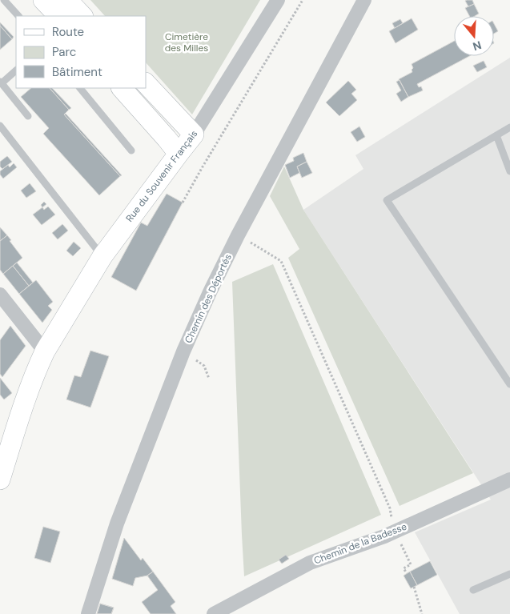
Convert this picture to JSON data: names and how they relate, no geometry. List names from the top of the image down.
{
  "streets": {
    "street": ["Rue du Souvenir Français", "Chemin des Déportés", "Chemin de la Badesse"]
  },
  "parks": ["Cimetière des Milles"],
  "legend": ["Route", "Parc", "Bâtiment"],
  "north": "bottom"
}
